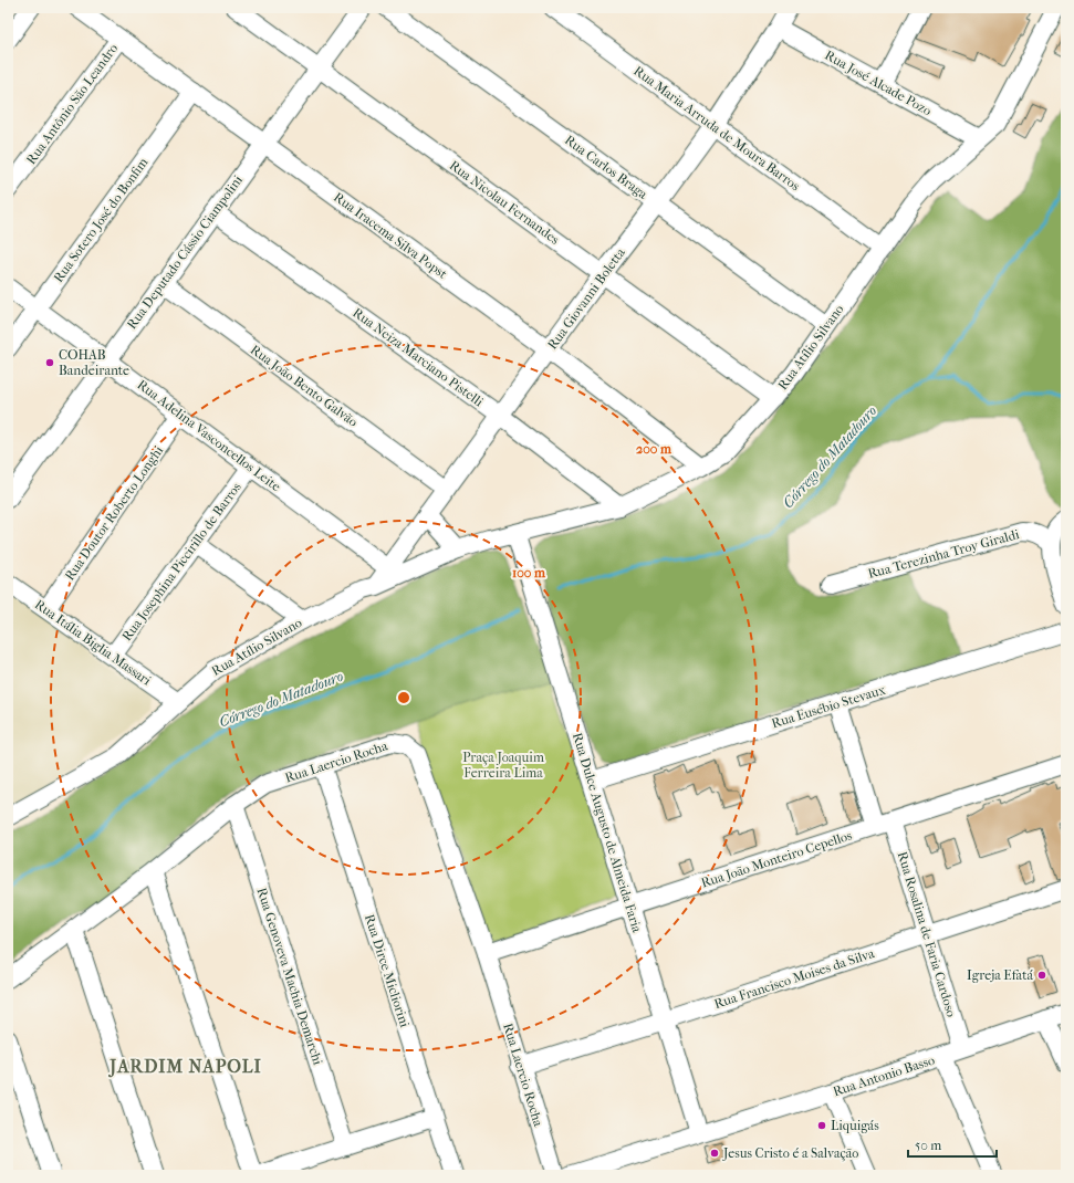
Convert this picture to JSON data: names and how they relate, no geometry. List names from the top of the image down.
{
  "streets": {
    "street": [
      "Rua José Alcade Pozo",
      "Rua Antônio São Leandro",
      "Rua Maria Arruda de Moura Barros",
      "Rua Carlos Braga",
      "Rua Nicolau Fernandes",
      "Rua Sotero José do Bonfim",
      "Rua Iracema Silva Popst",
      "Rua Deputado Cássio Ciampolini",
      "Rua Giovanni Boletta",
      "Rua Atílio Silvano",
      "Rua Neiza Marciano Pistelli",
      "Rua João Bento Galvão",
      "Rua Adelina Vasconcellos Leite",
      "Rua Doutor Roberto Longhi",
      "Rua Terezinha Troy Giraldi",
      "Rua Josephina Piccirillo de Barros",
      "Rua Itália Biglia Massari",
      "Rua Eusébio Stevaux",
      "Rua Laercio Rocha",
      "Rua Dulce Augusto de Almeida Faria",
      "Rua João Monteiro Cepellos",
      "Rua Rosalina de Faria Cardoso",
      "Rua Dirce Micliorini",
      "Rua Genoveva Machia Demarchi",
      "Rua Francisco Moises da Silva",
      "Rua Antonio Basso"
    ]
  },
  "crossings": [
    ["Rua José Alcade Pozo", "Rua Giovanni Boletta"],
    ["Rua José Alcade Pozo", "Rua Atílio Silvano"],
    ["Rua Antônio São Leandro", "Rua Iracema Silva Popst"],
    ["Rua Maria Arruda de Moura Barros", "Rua Giovanni Boletta"],
    ["Rua Maria Arruda de Moura Barros", "Rua Atílio Silvano"],
    ["Rua Carlos Braga", "Rua Giovanni Boletta"],
    ["Rua Carlos Braga", "Rua Atílio Silvano"],
    ["Rua Nicolau Fernandes", "Rua Deputado Cássio Ciampolini"],
    ["Rua Nicolau Fernandes", "Rua Giovanni Boletta"],
    ["Rua Nicolau Fernandes", "Rua Atílio Silvano"],
    ["Rua Sotero José do Bonfim", "Rua Iracema Silva Popst"],
    ["Rua Sotero José do Bonfim", "Rua Adelina Vasconcellos Leite"],
    ["Rua Iracema Silva Popst", "Rua Deputado Cássio Ciampolini"],
    ["Rua Iracema Silva Popst", "Rua Giovanni Boletta"],
    ["Rua Iracema Silva Popst", "Rua Atílio Silvano"],
    ["Rua Deputado Cássio Ciampolini", "Rua Neiza Marciano Pistelli"],
    ["Rua Deputado Cássio Ciampolini", "Rua João Bento Galvão"],
    ["Rua Deputado Cássio Ciampolini", "Rua Adelina Vasconcellos Leite"],
    ["Rua Giovanni Boletta", "Rua Atílio Silvano"],
    ["Rua Giovanni Boletta", "Rua Neiza Marciano Pistelli"],
    ["Rua Giovanni Boletta", "Rua João Bento Galvão"],
    ["Rua Giovanni Boletta", "Rua Adelina Vasconcellos Leite"],
    ["Rua Atílio Silvano", "Rua Neiza Marciano Pistelli"],
    ["Rua Atílio Silvano", "Rua Itália Biglia Massari"],
    ["Rua Atílio Silvano", "Rua Dulce Augusto de Almeida Faria"],
    ["Rua Adelina Vasconcellos Leite", "Rua Doutor Roberto Longhi"],
    ["Rua Adelina Vasconcellos Leite", "Rua Josephina Piccirillo de Barros"],
    ["Rua Doutor Roberto Longhi", "Rua Itália Biglia Massari"],
    ["Rua Josephina Piccirillo de Barros", "Rua Itália Biglia Massari"],
    ["Rua Eusébio Stevaux", "Rua Dulce Augusto de Almeida Faria"],
    ["Rua Eusébio Stevaux", "Rua Rosalina de Faria Cardoso"],
    ["Rua Laercio Rocha", "Rua João Monteiro Cepellos"],
    ["Rua Laercio Rocha", "Rua Dirce Micliorini"],
    ["Rua Laercio Rocha", "Rua Genoveva Machia Demarchi"],
    ["Rua Laercio Rocha", "Rua Francisco Moises da Silva"],
    ["Rua Dulce Augusto de Almeida Faria", "Rua João Monteiro Cepellos"],
    ["Rua Dulce Augusto de Almeida Faria", "Rua Francisco Moises da Silva"],
    ["Rua Dulce Augusto de Almeida Faria", "Rua Antonio Basso"],
    ["Rua João Monteiro Cepellos", "Rua Rosalina de Faria Cardoso"],
    ["Rua Rosalina de Faria Cardoso", "Rua Francisco Moises da Silva"],
    ["Rua Rosalina de Faria Cardoso", "Rua Antonio Basso"]
  ],
  "districts": ["JARDIM NAPOLI"],
  "water": ["Córrego do Matadouro"],
  "parks": ["Praça Joaquim Ferreira Lima"],
  "places": [
    "COHAB Bandeirante",
    "Igreja Efatá",
    "Liquigás",
    "Jesus Cristo é a Salvação"
  ],
  "scale_bar": "50 m",
  "rings": ["200 m", "100 m"]
}
